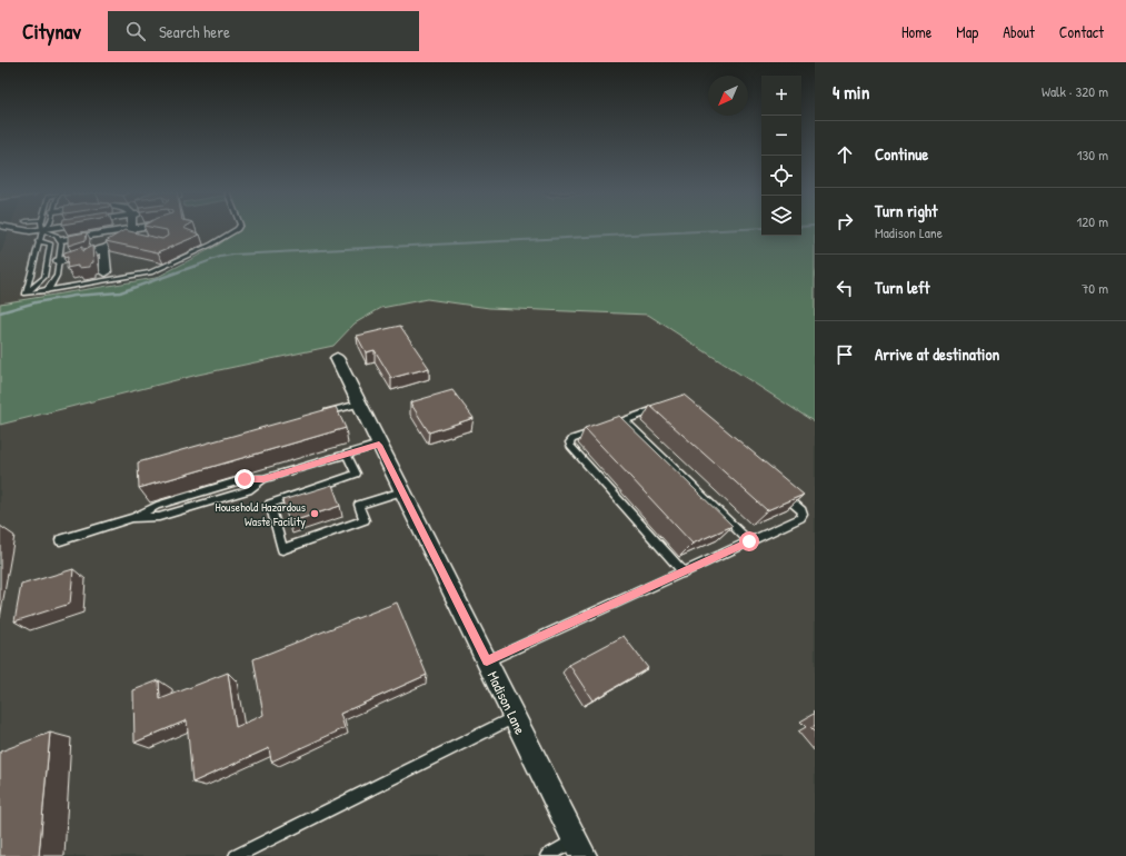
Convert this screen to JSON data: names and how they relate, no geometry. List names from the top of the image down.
{
  "streets": {
    "street": ["Madison Lane"]
  },
  "places": ["Household Hazardous Waste Facility"],
  "north": "bottom left",
  "page": {
    "header": "Citynav",
    "search": "Search here",
    "nav": [
      "Home",
      "Map",
      "About",
      "Contact"
    ],
    "heading": ["4 min", "Walk · 320 m"],
    "map_buttons": ["+", "−"],
    "list": [
      ["Continue", "130 m"],
      ["Turn right", "Madison Lane", "120 m"],
      ["Turn left", "70 m"],
      "Arrive at destination"
    ]
  }
}
